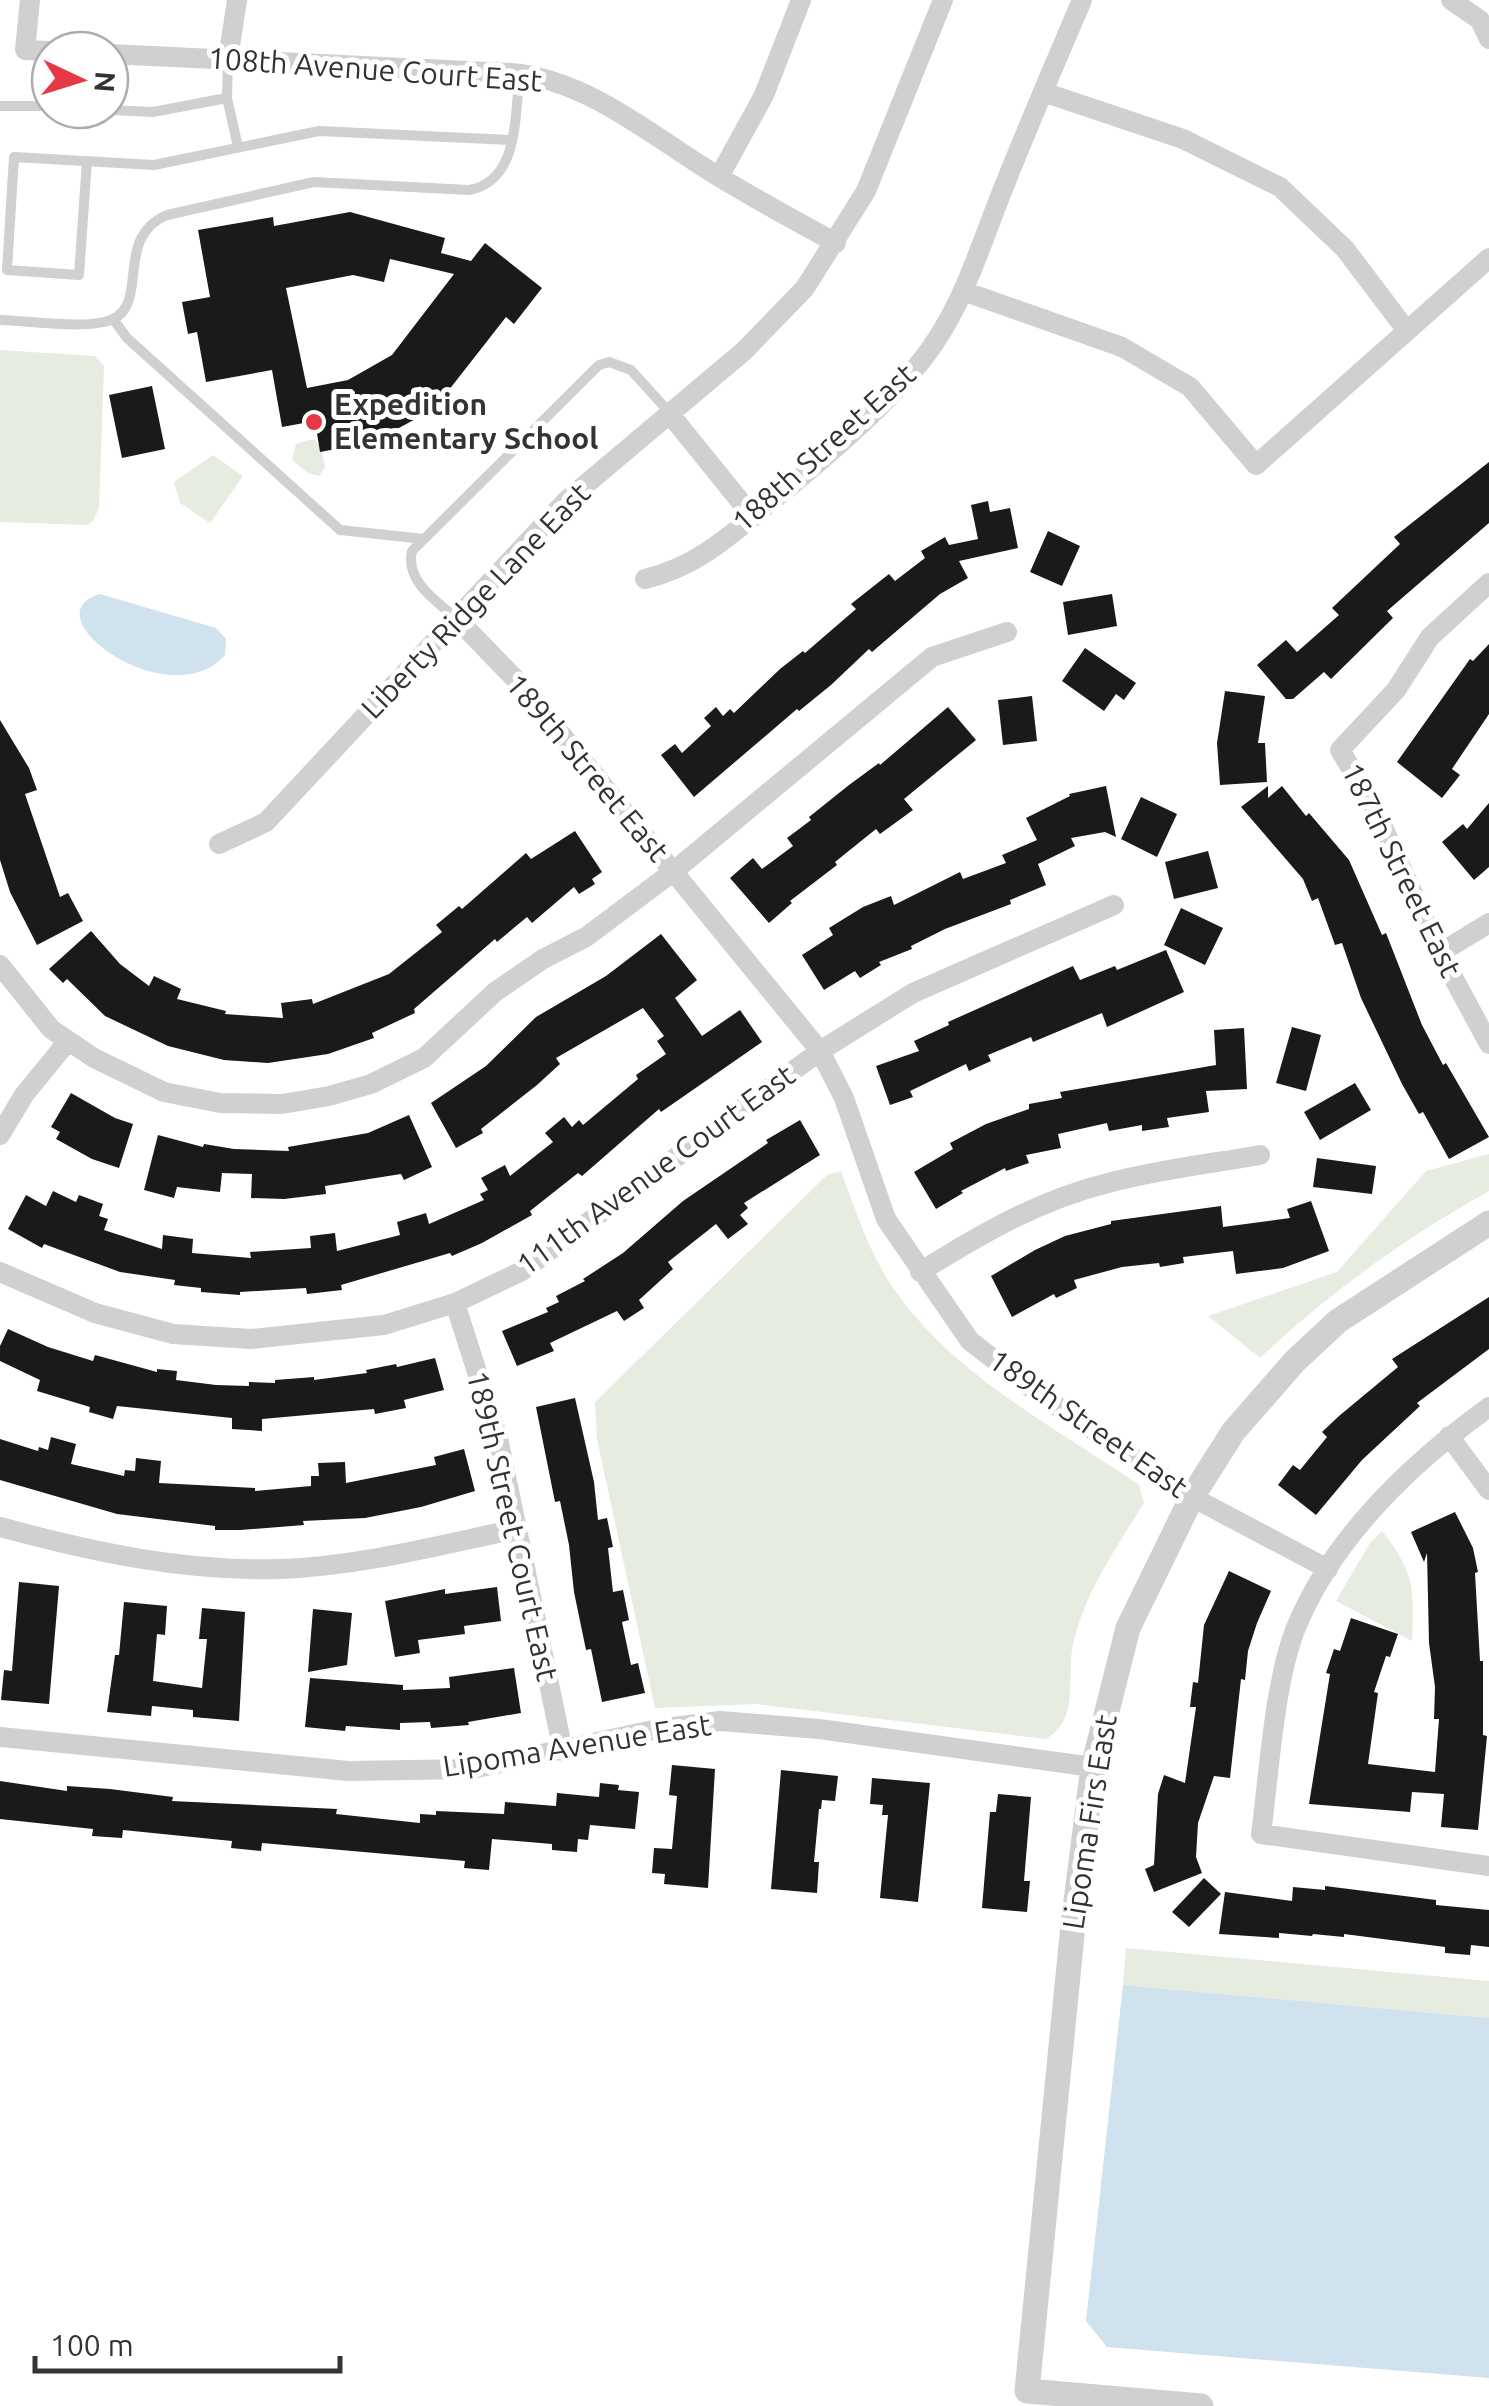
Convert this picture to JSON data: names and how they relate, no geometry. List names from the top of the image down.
{
  "streets": {
    "street": [
      "108th Avenue Court East",
      "188th Street East",
      "Liberty Ridge Lane East",
      "189th Street East",
      "187th Street East",
      "111th Avenue Court East",
      "189th Street Court East",
      "Lipoma Avenue East",
      "Lipoma Firs East"
    ]
  },
  "crossings": [
    ["108th Avenue Court East", "Liberty Ridge Lane East"],
    ["Liberty Ridge Lane East", "189th Street East"],
    ["189th Street East", "111th Avenue Court East"],
    ["189th Street East", "Lipoma Firs East"],
    ["111th Avenue Court East", "189th Street Court East"],
    ["189th Street Court East", "Lipoma Avenue East"],
    ["Lipoma Avenue East", "Lipoma Firs East"]
  ],
  "places": ["Expedition Elementary School"],
  "scale_bar": "100 m",
  "north": "right"
}
